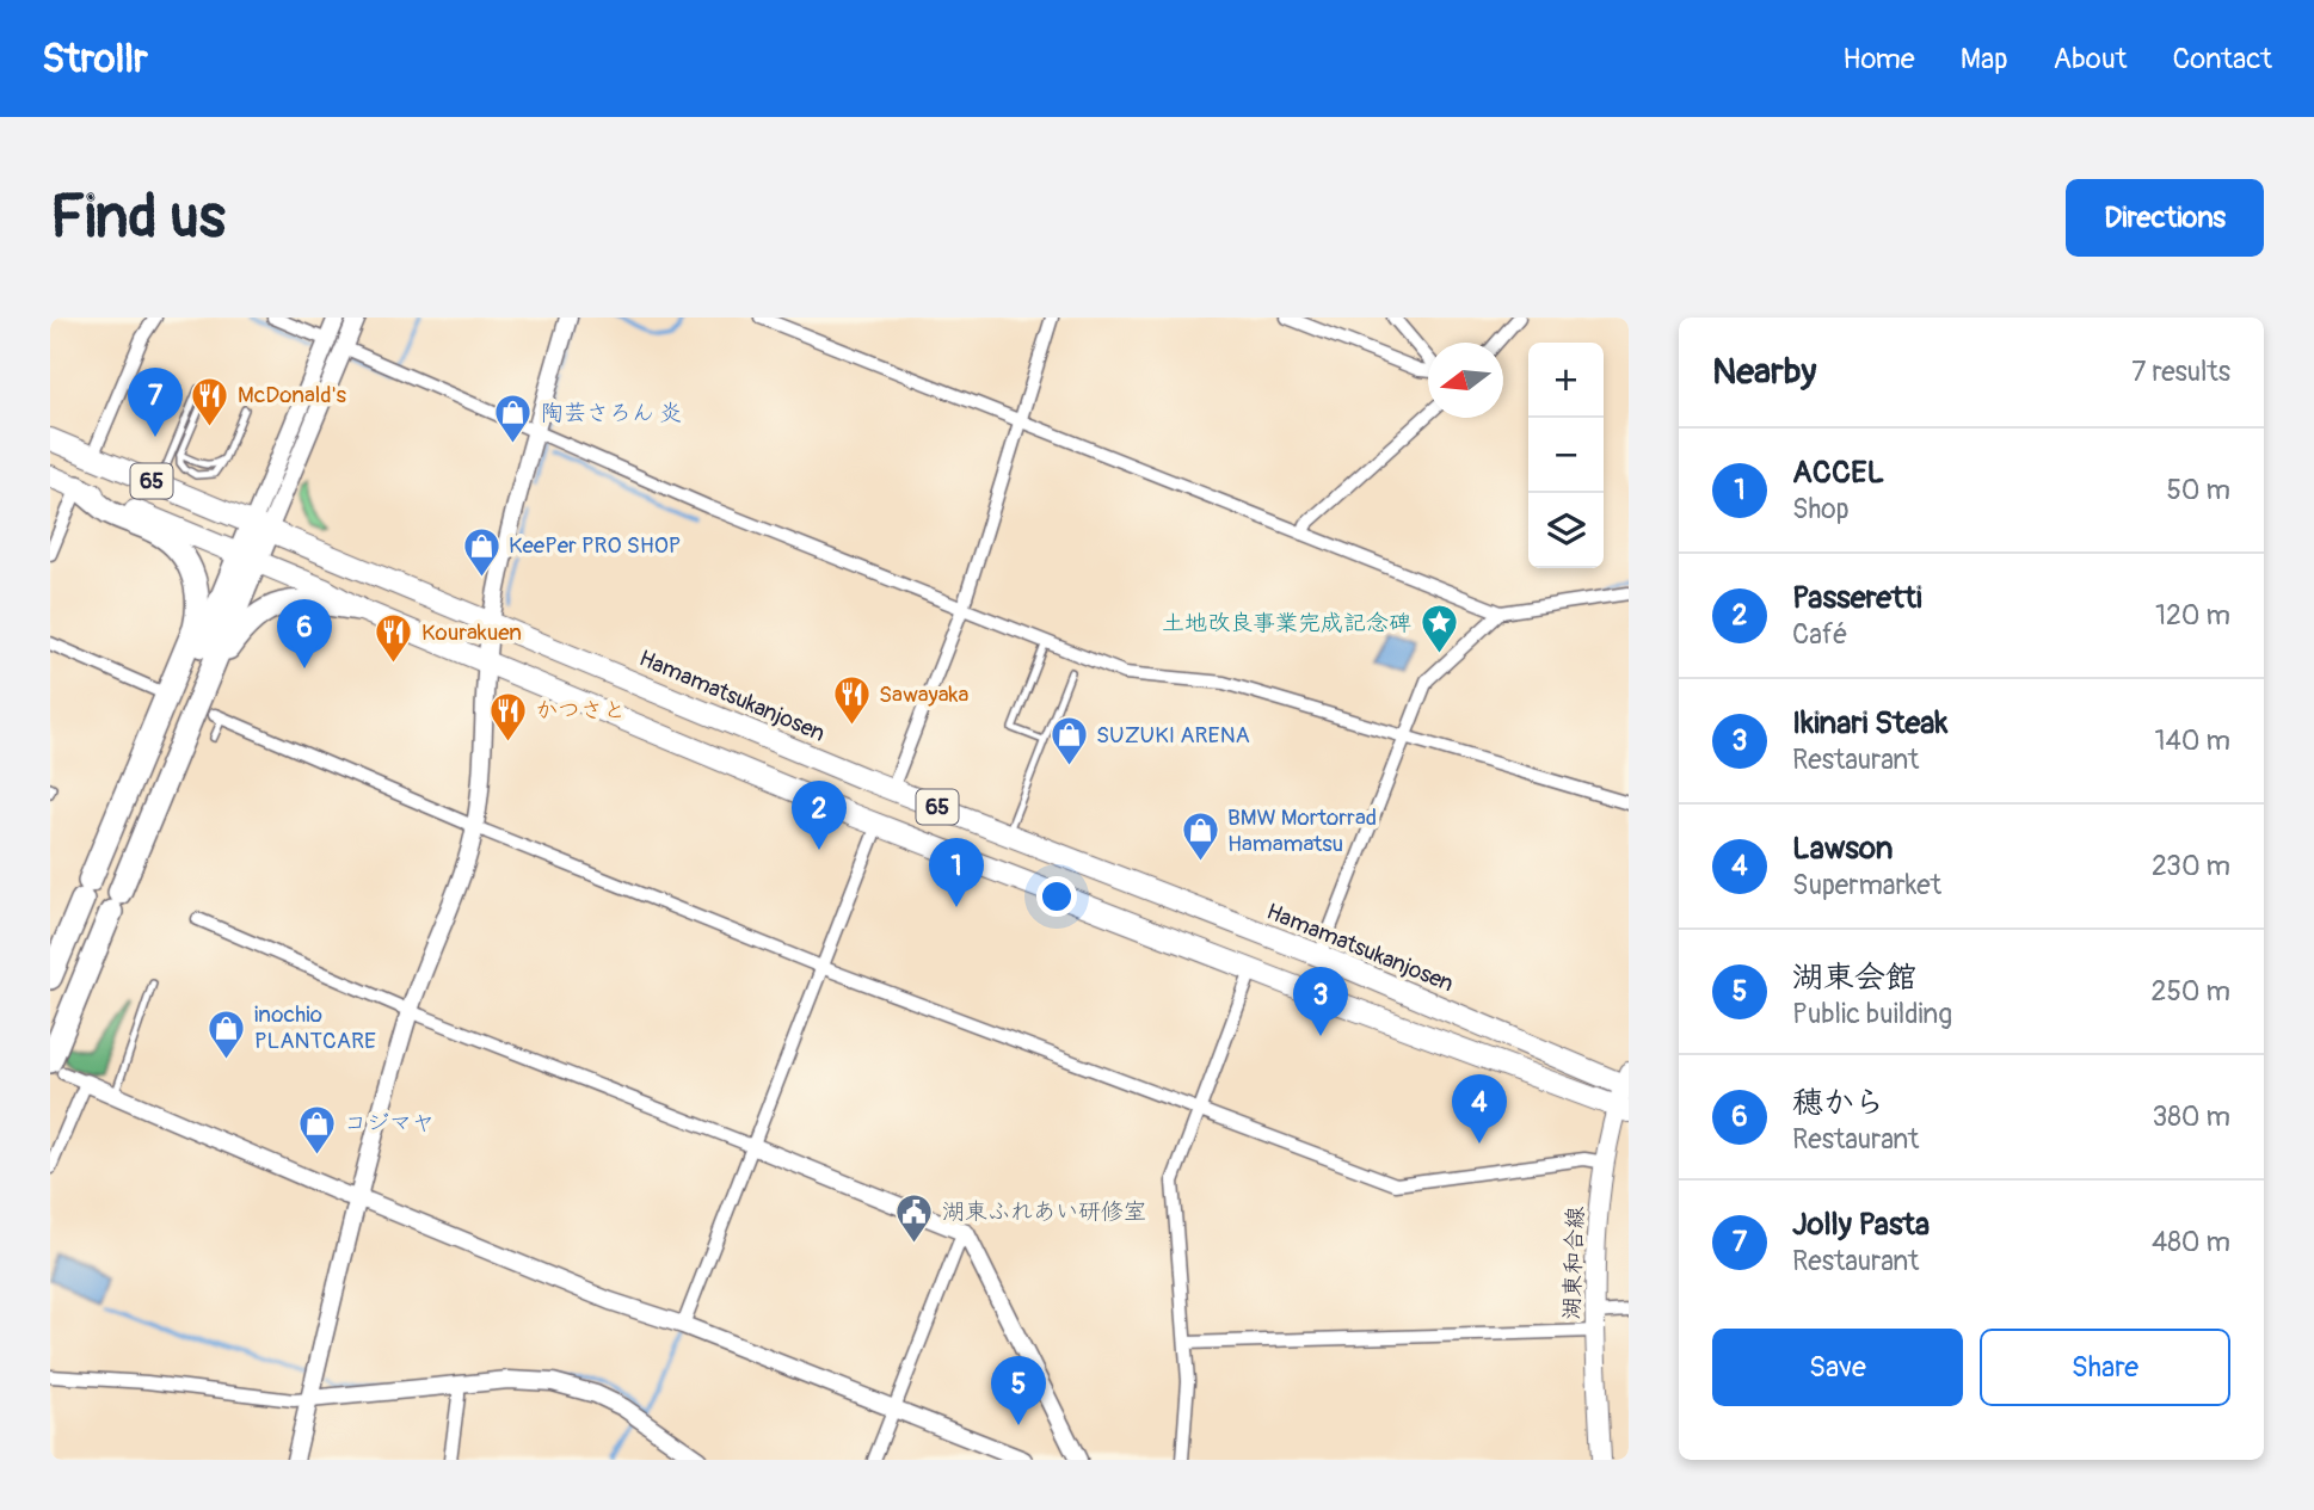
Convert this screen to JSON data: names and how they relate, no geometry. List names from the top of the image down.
{
  "streets": {
    "main road": ["65", "Hamamatsukanjosen", "湖東和合線"]
  },
  "crossings": [
    ["65", "Hamamatsukanjosen"],
    ["65", "湖東和合線"],
    ["Hamamatsukanjosen", "湖東和合線"]
  ],
  "places": {
    "restaurant": [
      "McDonald's",
      "Kourakuen",
      "Sawayaka",
      "かつさと"
    ],
    "shop": [
      "陶芸さろん 炎",
      "KeePer PRO SHOP",
      "SUZUKI ARENA",
      "BMW Mortorrad Hamamatsu",
      "inochio PLANTCARE",
      "コジマヤ"
    ],
    "place": ["土地改良事業完成記念碑"],
    "public building": ["湖東ふれあい研修室"]
  },
  "north": "left",
  "page": {
    "header": "Strollr",
    "nav": [
      "Home",
      "Map",
      "About",
      "Contact"
    ],
    "buttons": [
      "Directions",
      ["Save", "Share"]
    ],
    "title": "Find us",
    "heading": ["Nearby", "7 results"],
    "map_buttons": ["+", "−"],
    "pins": [
      "7",
      "6",
      "2",
      "1",
      "3",
      "4",
      "5"
    ],
    "list": [
      {
        "mark": "1",
        "name": "ACCEL",
        "note": "Shop",
        "value": "50 m"
      },
      {
        "mark": "2",
        "name": "Passeretti",
        "note": "Café",
        "value": "120 m"
      },
      {
        "mark": "3",
        "name": "Ikinari Steak",
        "note": "Restaurant",
        "value": "140 m"
      },
      {
        "mark": "4",
        "name": "Lawson",
        "note": "Supermarket",
        "value": "230 m"
      },
      {
        "mark": "5",
        "name": "湖東会館",
        "note": "Public building",
        "value": "250 m"
      },
      {
        "mark": "6",
        "name": "穂から",
        "note": "Restaurant",
        "value": "380 m"
      },
      {
        "mark": "7",
        "name": "Jolly Pasta",
        "note": "Restaurant",
        "value": "480 m"
      }
    ]
  }
}
